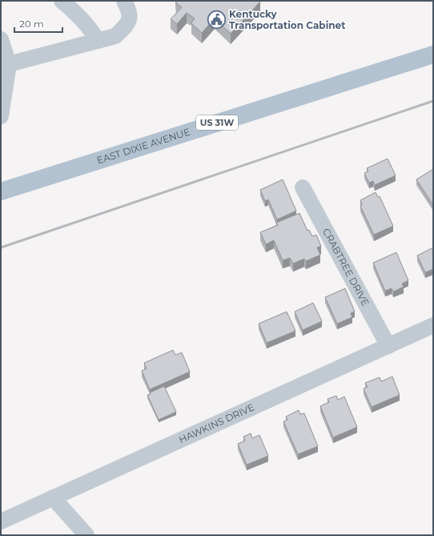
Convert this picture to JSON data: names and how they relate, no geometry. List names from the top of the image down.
{
  "streets": {
    "main road": ["US 31W", "EAST DIXIE AVENUE"],
    "street": ["CRABTREE DRIVE", "HAWKINS DRIVE"]
  },
  "crossings": [
    ["CRABTREE DRIVE", "HAWKINS DRIVE"]
  ],
  "places": {
    "public building": ["Kentucky Transportation Cabinet"]
  },
  "scale_bar": "20 m"
}
